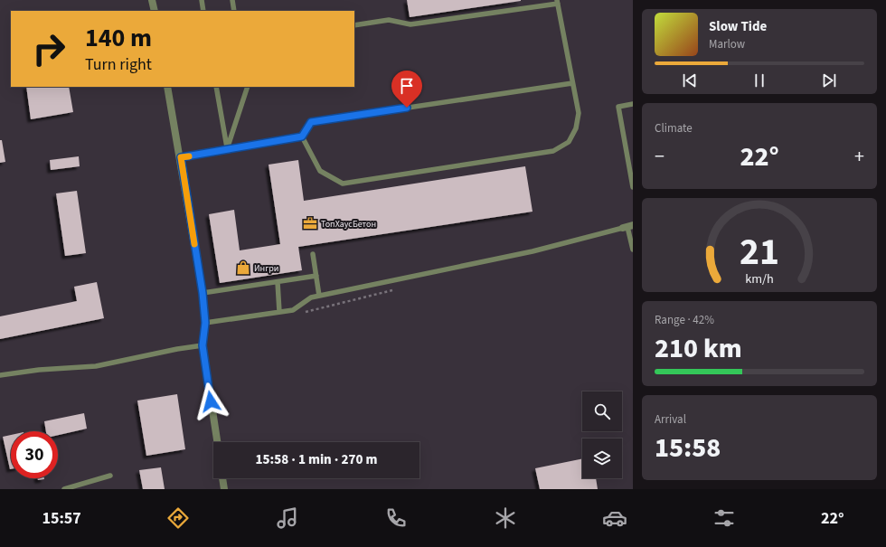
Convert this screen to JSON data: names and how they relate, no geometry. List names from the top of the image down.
{
  "places": {
    "office": ["ТопХаусБетон"],
    "shop": ["Ингри"]
  },
  "page": {
    "turn": ["140 m", "Turn right"],
    "song": ["Slow Tide", "Marlow"],
    "tile": [
      "Climate",
      ["Range · 42%", "210 km"],
      ["Arrival", "15:58"]
    ],
    "heat": ["−", "22°", "+"],
    "limit": "30",
    "trip": "15:58 · 1 min · 270 m",
    "tabs": ["15:57", "22°"],
    "gauge": ["21", "km/h"]
  }
}
